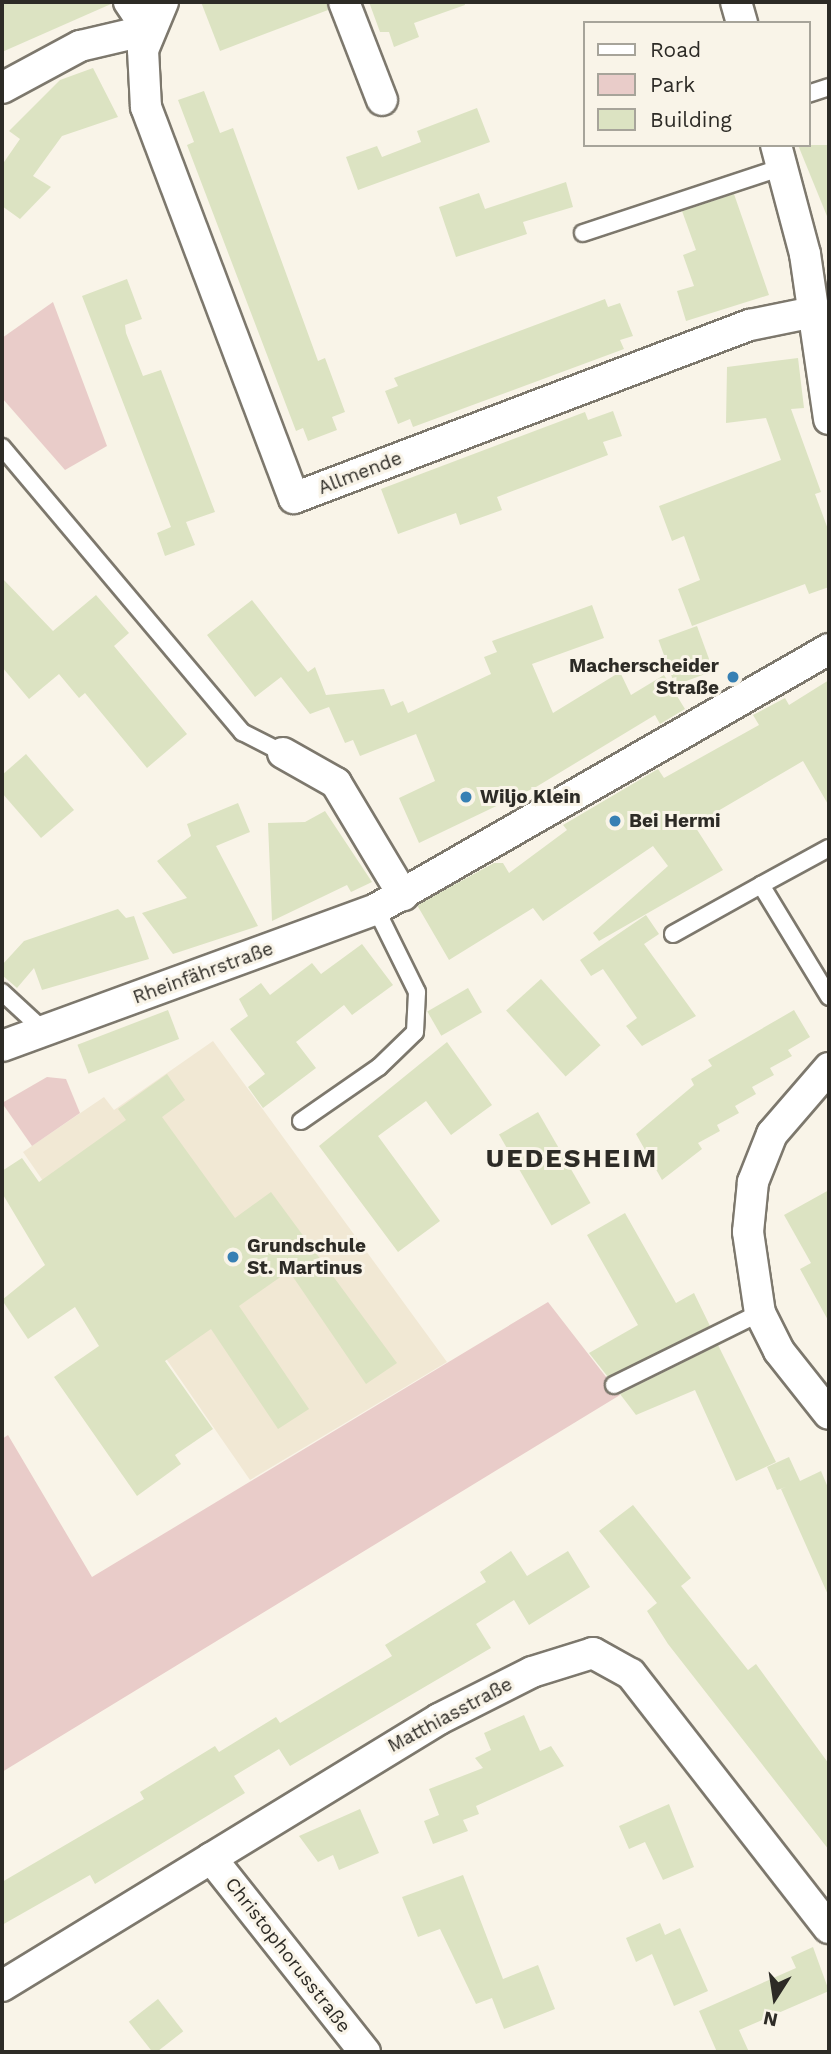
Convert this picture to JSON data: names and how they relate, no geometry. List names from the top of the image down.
{
  "streets": {
    "street": [
      "Allmende",
      "Rheinfährstraße",
      "Matthiasstraße",
      "Christophorusstraße"
    ]
  },
  "crossings": [
    ["Matthiasstraße", "Christophorusstraße"]
  ],
  "districts": ["UEDESHEIM"],
  "places": [
    "Macherscheider Straße",
    "Wiljo Klein",
    "Bei Hermi",
    "Grundschule St. Martinus"
  ],
  "legend": ["Road", "Park", "Building"],
  "north": "bottom"
}
